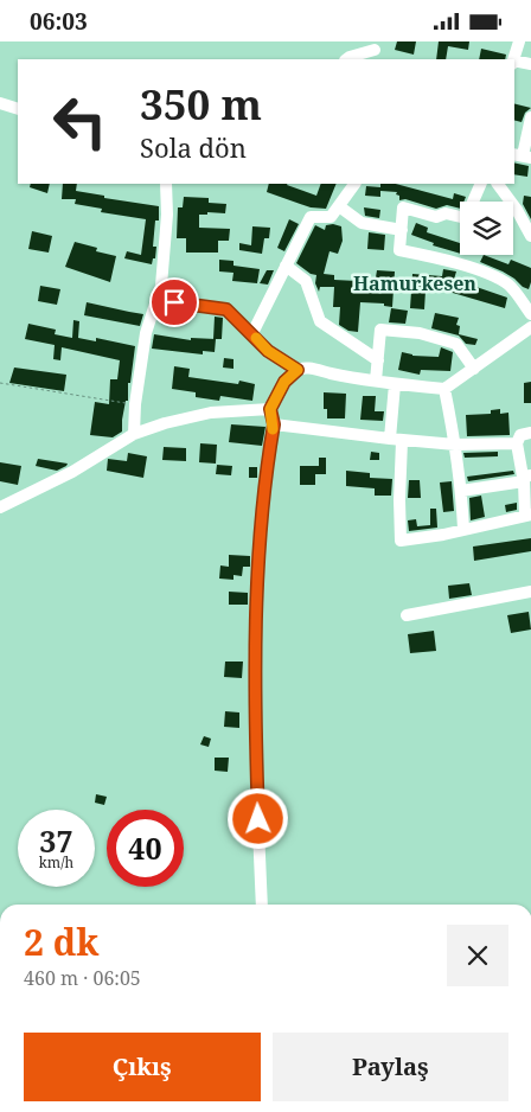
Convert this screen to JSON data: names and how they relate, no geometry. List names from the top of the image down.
{
  "districts": ["Hamurkesen"],
  "page": {
    "status": "06:03",
    "turn": ["350 m", "Sola dön"],
    "speed": "37 km/h",
    "limit": "40",
    "heading": ["2 dk", "460 m · 06:05"],
    "buttons": ["Çıkış", "Paylaş"]
  }
}
